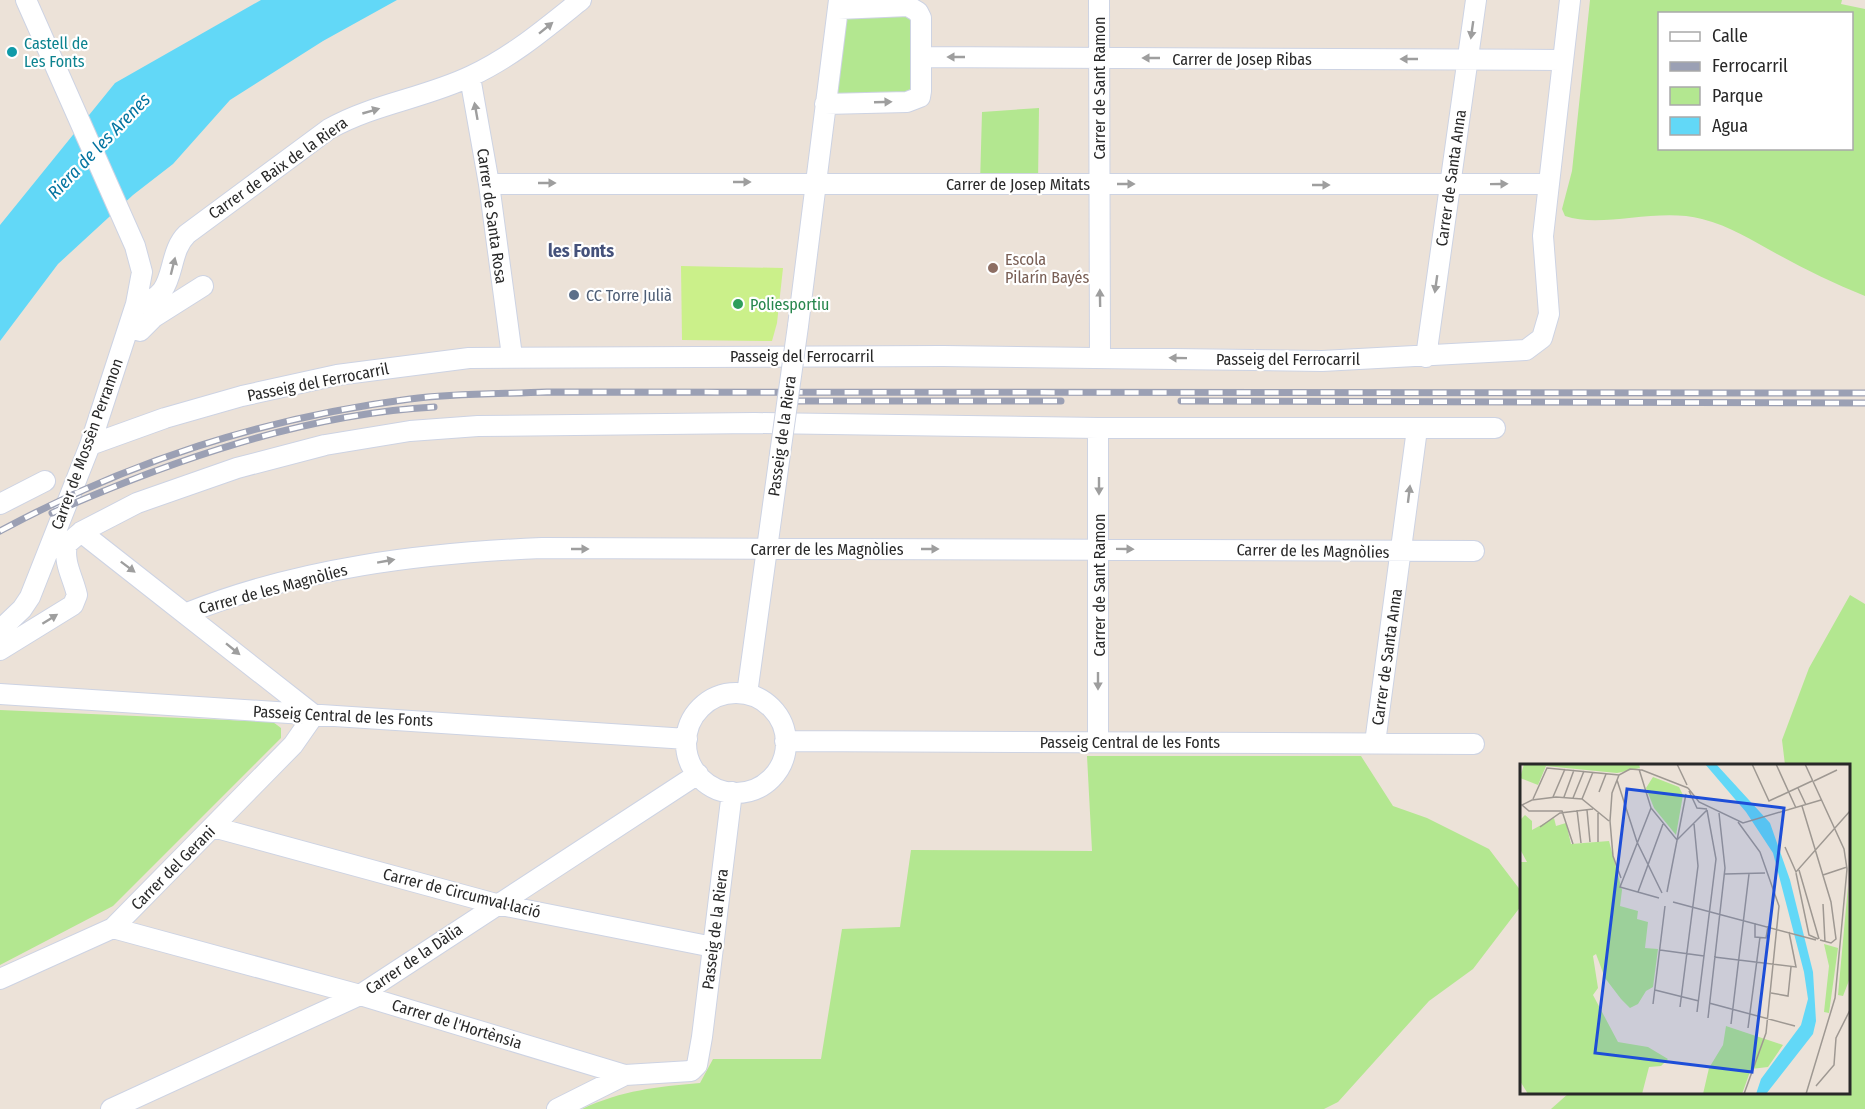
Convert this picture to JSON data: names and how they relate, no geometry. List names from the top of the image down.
{
  "streets": {
    "street": [
      "Carrer de Josep Ribas",
      "Carrer de Sant Ramon",
      "Carrer de Baix de la Riera",
      "Carrer de Santa Anna",
      "Carrer de Josep Mitats",
      "Carrer de Santa Rosa",
      "Passeig del Ferrocarril",
      "Passeig de la Riera",
      "Carrer de Mossèn Perramon",
      "Carrer de les Magnòlies",
      "Passeig Central de les Fonts",
      "Carrer del Gerani",
      "Carrer de Circumval·lació",
      "Carrer de la Dàlia",
      "Carrer de l'Hortènsia"
    ]
  },
  "crossings": [
    ["Carrer de Josep Ribas", "Carrer de Sant Ramon"],
    ["Carrer de Josep Ribas", "Carrer de Santa Anna"],
    ["Carrer de Sant Ramon", "Carrer de Josep Mitats"],
    ["Carrer de Sant Ramon", "Passeig del Ferrocarril"],
    ["Carrer de Sant Ramon", "Carrer de les Magnòlies"],
    ["Carrer de Sant Ramon", "Passeig Central de les Fonts"],
    ["Carrer de Baix de la Riera", "Carrer de Santa Rosa"],
    ["Carrer de Baix de la Riera", "Carrer de Mossèn Perramon"],
    ["Carrer de Santa Anna", "Carrer de Josep Mitats"],
    ["Carrer de Santa Anna", "Passeig del Ferrocarril"],
    ["Carrer de Santa Anna", "Carrer de les Magnòlies"],
    ["Carrer de Santa Anna", "Passeig Central de les Fonts"],
    ["Carrer de Josep Mitats", "Carrer de Santa Rosa"],
    ["Carrer de Josep Mitats", "Passeig del Ferrocarril"],
    ["Carrer de Josep Mitats", "Passeig de la Riera"],
    ["Carrer de Santa Rosa", "Passeig del Ferrocarril"],
    ["Passeig del Ferrocarril", "Carrer de Mossèn Perramon"],
    ["Passeig de la Riera", "Carrer de les Magnòlies"],
    ["Passeig de la Riera", "Passeig Central de les Fonts"],
    ["Passeig de la Riera", "Carrer de Circumval·lació"],
    ["Passeig de la Riera", "Carrer de la Dàlia"],
    ["Passeig de la Riera", "Carrer de l'Hortènsia"],
    ["Passeig Central de les Fonts", "Carrer del Gerani"],
    ["Passeig Central de les Fonts", "Carrer de la Dàlia"],
    ["Carrer del Gerani", "Carrer de Circumval·lació"],
    ["Carrer del Gerani", "Carrer de l'Hortènsia"],
    ["Carrer de Circumval·lació", "Carrer de la Dàlia"],
    ["Carrer de la Dàlia", "Carrer de l'Hortènsia"]
  ],
  "one_way": [
    "Carrer de Josep Ribas",
    "Carrer de Baix de la Riera",
    "Carrer de Josep Mitats",
    "Carrer de Santa Rosa"
  ],
  "districts": ["les Fonts"],
  "water": ["Riera de les Arenes"],
  "places": [
    "Castell de Les Fonts",
    "Escola Pilarín Bayés",
    "CC Torre Julià",
    "Poliesportiu"
  ],
  "legend": [
    "Calle",
    "Ferrocarril",
    "Parque",
    "Agua"
  ]
}
